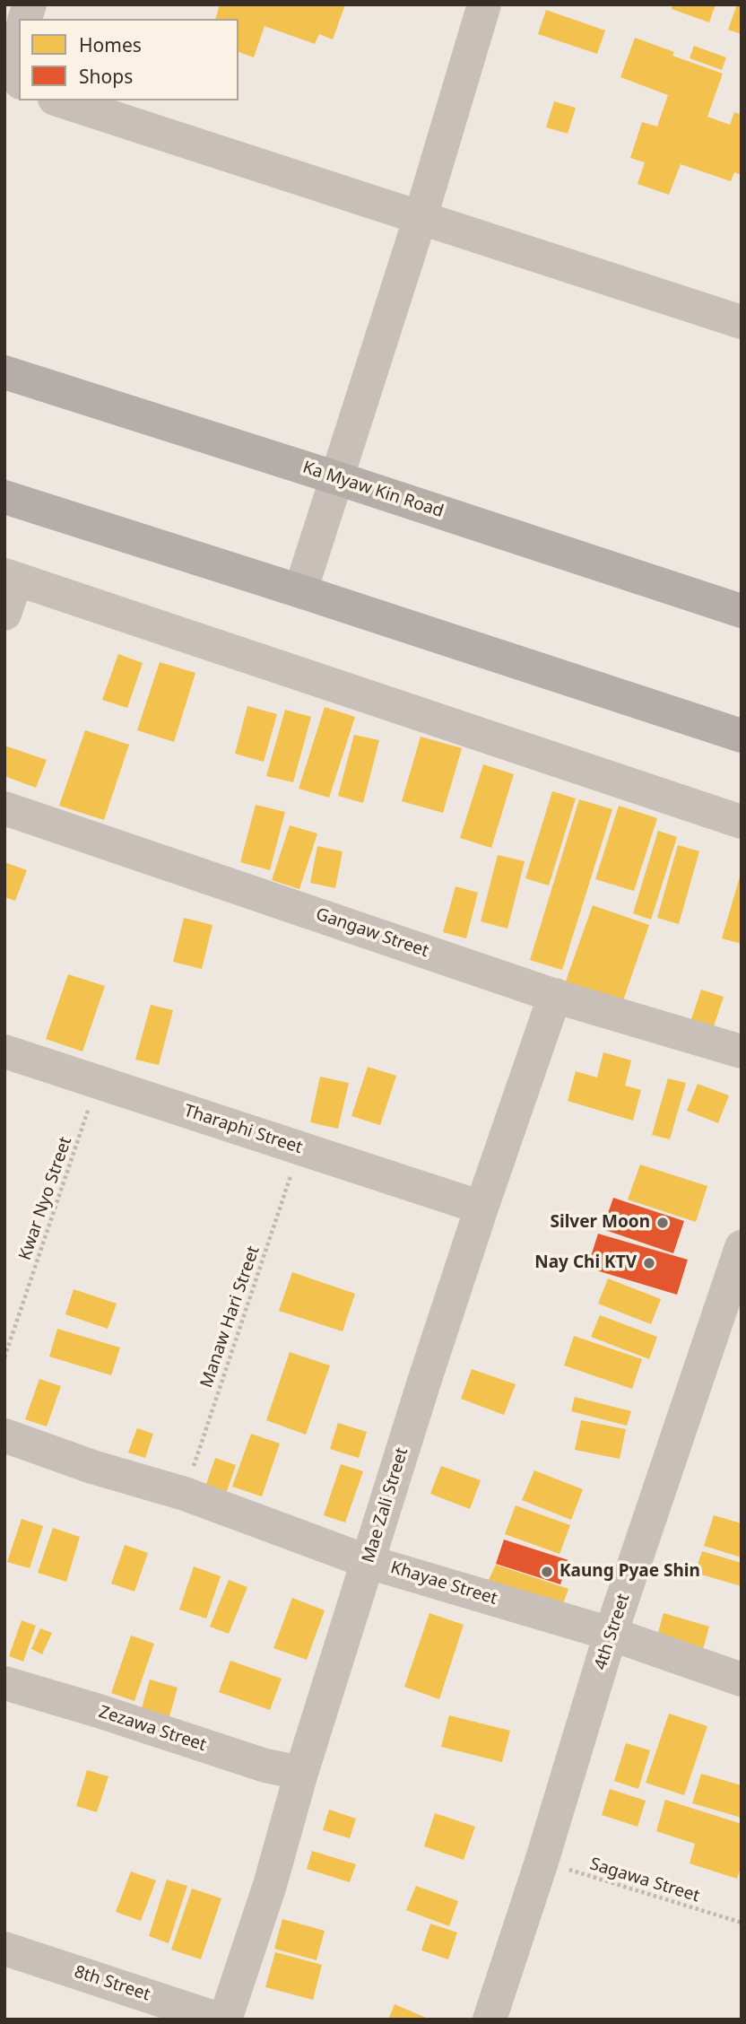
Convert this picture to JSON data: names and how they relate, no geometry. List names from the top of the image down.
{
  "streets": {
    "main road": ["Ka Myaw Kin Road"],
    "street": [
      "Gangaw Street",
      "Tharaphi Street",
      "Mae Zali Street",
      "Khayae Street",
      "4th Street",
      "Zezawa Street",
      "8th Street"
    ],
    "path": ["Kwar Nyo Street", "Manaw Hari Street", "Sagawa Street"]
  },
  "crossings": [
    ["Gangaw Street", "Mae Zali Street"],
    ["Tharaphi Street", "Kwar Nyo Street"],
    ["Tharaphi Street", "Manaw Hari Street"],
    ["Tharaphi Street", "Mae Zali Street"],
    ["Manaw Hari Street", "Khayae Street"],
    ["Mae Zali Street", "Khayae Street"],
    ["Mae Zali Street", "Zezawa Street"],
    ["Khayae Street", "4th Street"],
    ["4th Street", "Sagawa Street"]
  ],
  "places": ["Silver Moon", "Nay Chi KTV", "Kaung Pyae Shin"],
  "legend": ["Homes", "Shops"]
}
